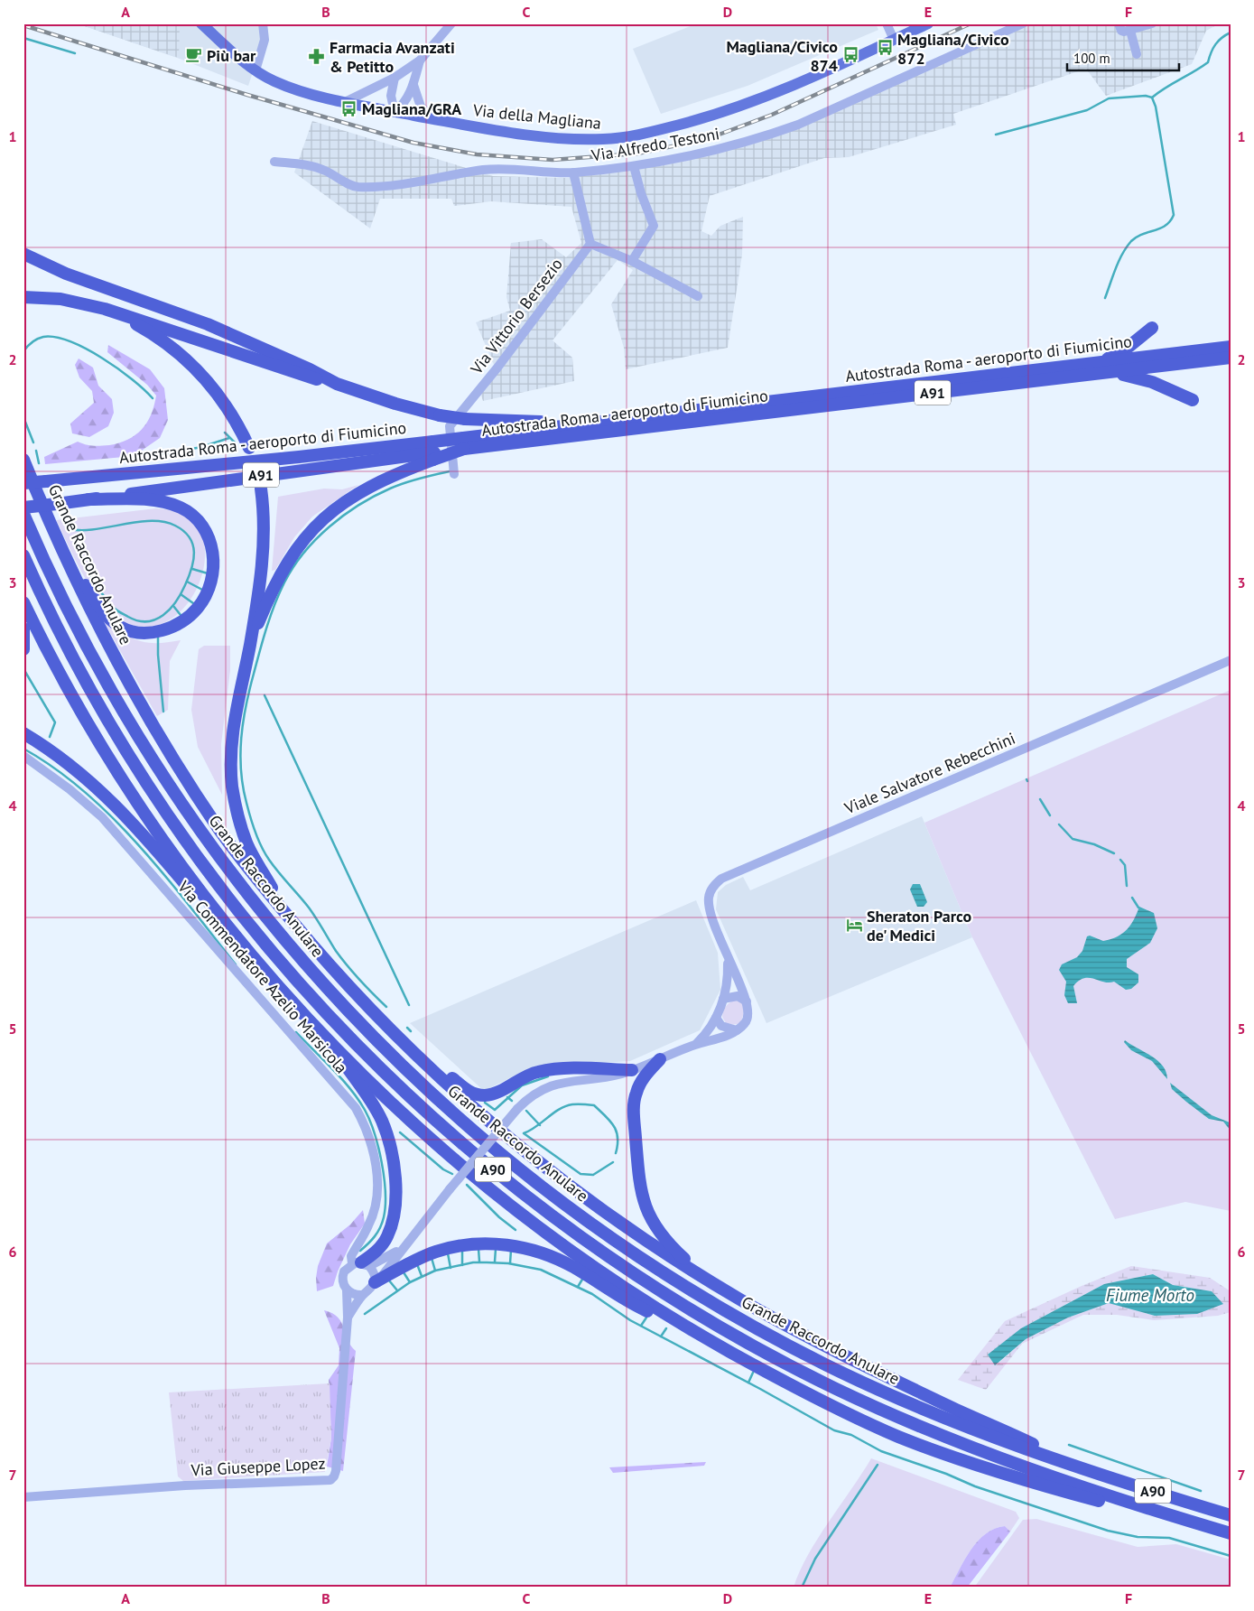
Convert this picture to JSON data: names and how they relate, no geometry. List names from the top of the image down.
{
  "streets": {
    "highway": [
      "Autostrada Roma - aeroporto di Fiumicino",
      "A91",
      "Grande Raccordo Anulare",
      "A90"
    ],
    "main road": ["Via della Magliana"],
    "street": [
      "Via Alfredo Testoni",
      "Via Vittorio Bersezio",
      "Viale Salvatore Rebecchini",
      "Via Commendatore Azelio Marsicola",
      "Via Giuseppe Lopez"
    ]
  },
  "crossings": [
    ["Viale Salvatore Rebecchini", "Via Commendatore Azelio Marsicola"],
    ["Viale Salvatore Rebecchini", "Via Giuseppe Lopez"],
    ["Via Commendatore Azelio Marsicola", "Via Giuseppe Lopez"]
  ],
  "water": ["Fiume Morto"],
  "places": {
    "bus stop": ["Magliana/Civico 872", "Magliana/Civico 874", "Magliana/GRA"],
    "cafe": ["Più bar"],
    "pharmacy": ["Farmacia Avanzati & Petitto"],
    "hotel": ["Sheraton Parco de' Medici"]
  },
  "scale_bar": "100 m",
  "grid": {
    "columns": [
      "A",
      "B",
      "C",
      "D",
      "E",
      "F"
    ],
    "rows": [
      "1",
      "2",
      "3",
      "4",
      "5",
      "6",
      "7"
    ]
  }
}
